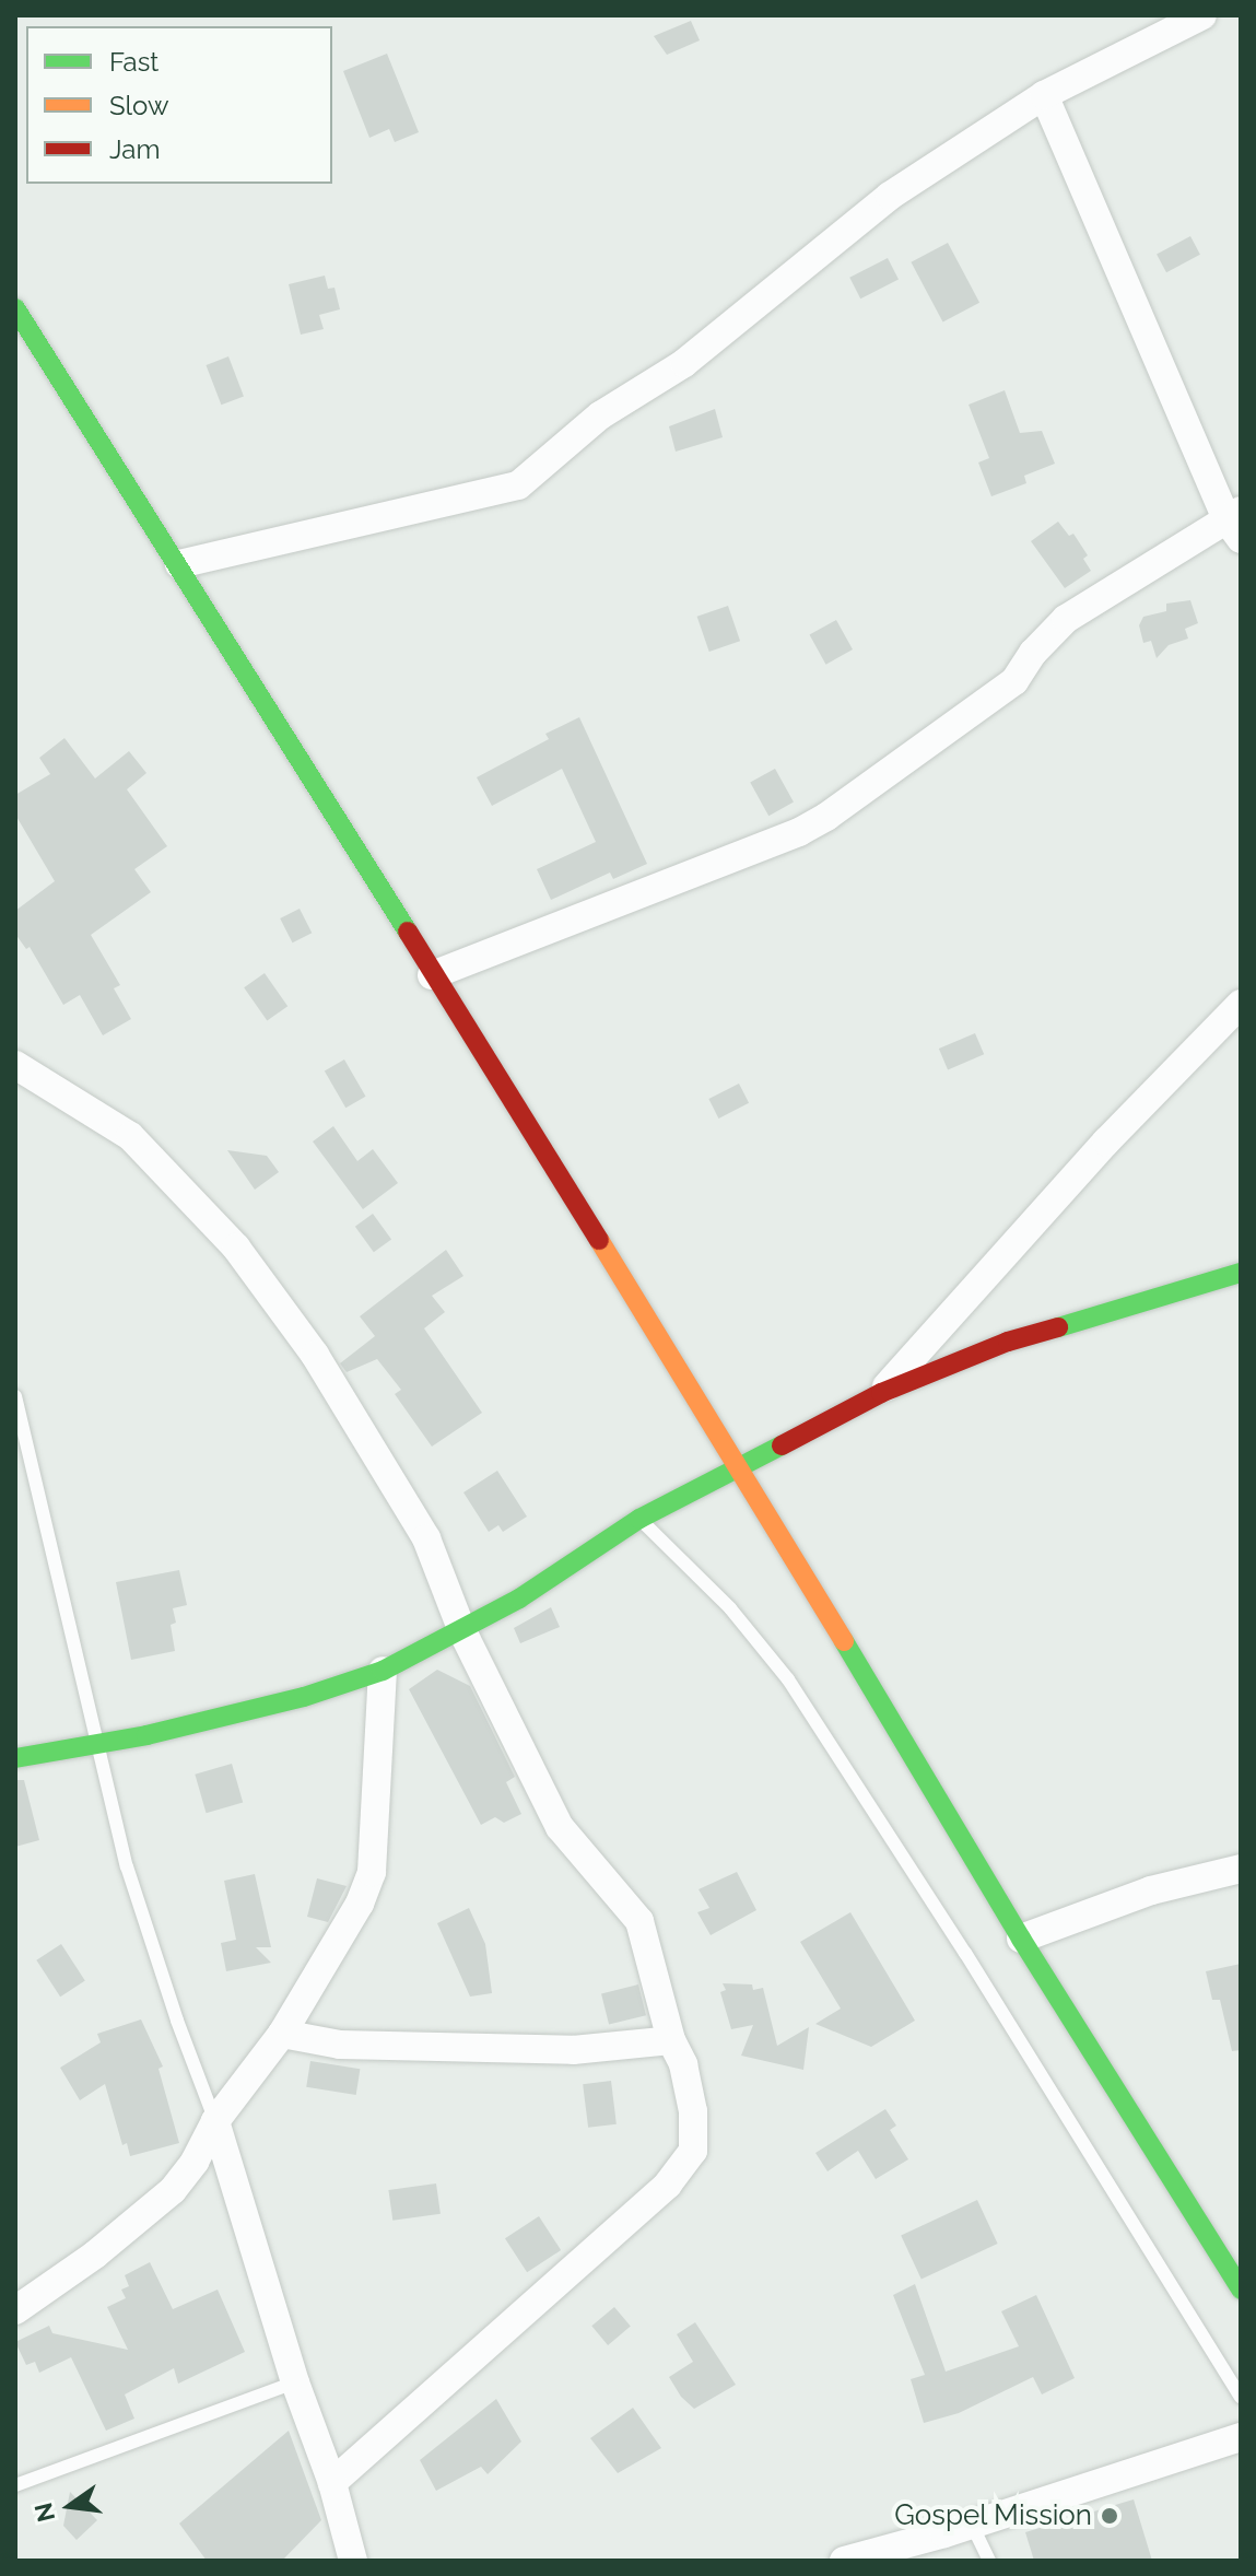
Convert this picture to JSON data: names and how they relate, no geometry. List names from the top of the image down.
{
  "places": ["Gospel Mission"],
  "legend": ["Fast", "Slow", "Jam"],
  "north": "left"
}
